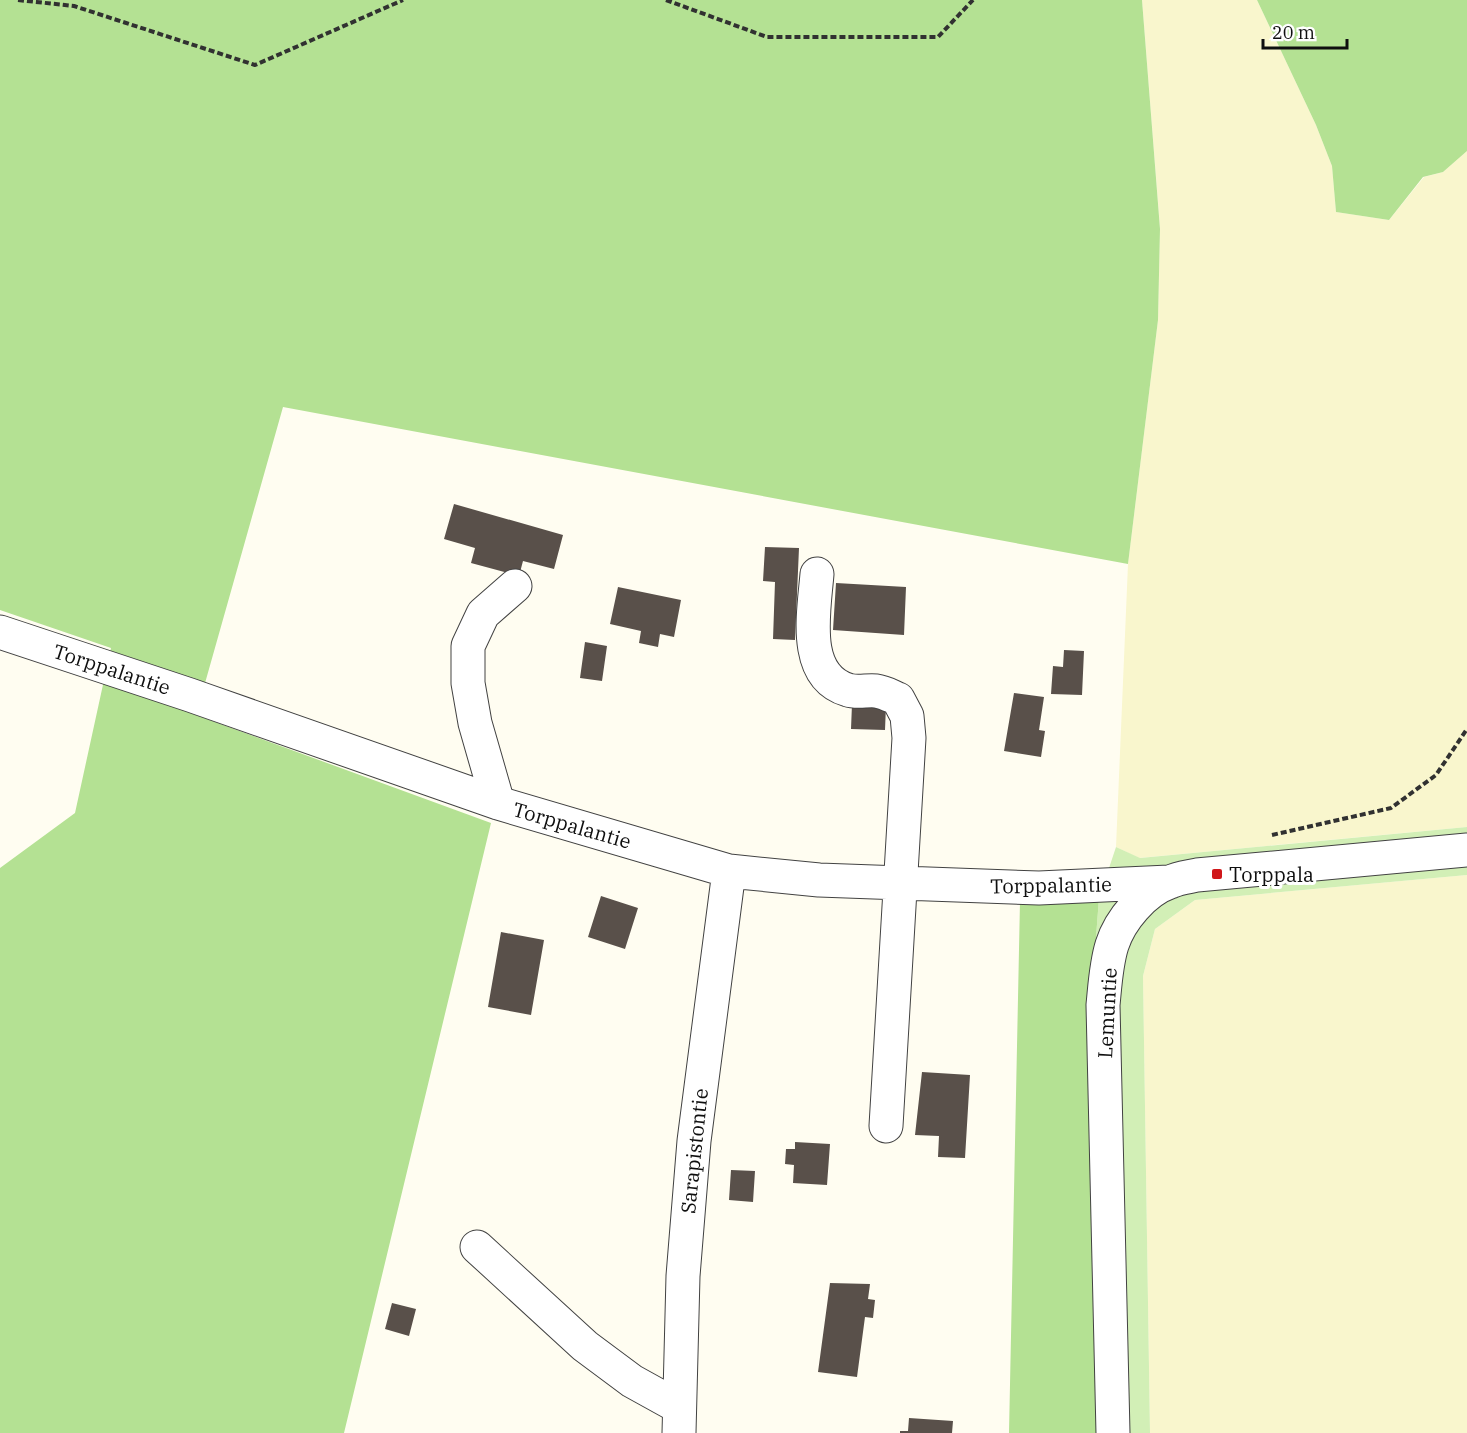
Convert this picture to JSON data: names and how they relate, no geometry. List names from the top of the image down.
{
  "streets": {
    "street": ["Torppalantie", "Lemuntie", "Sarapistontie"]
  },
  "crossings": [
    ["Torppalantie", "Lemuntie"],
    ["Torppalantie", "Sarapistontie"]
  ],
  "places": {
    "transit": ["Torppala"]
  },
  "scale_bar": "20 m"
}
